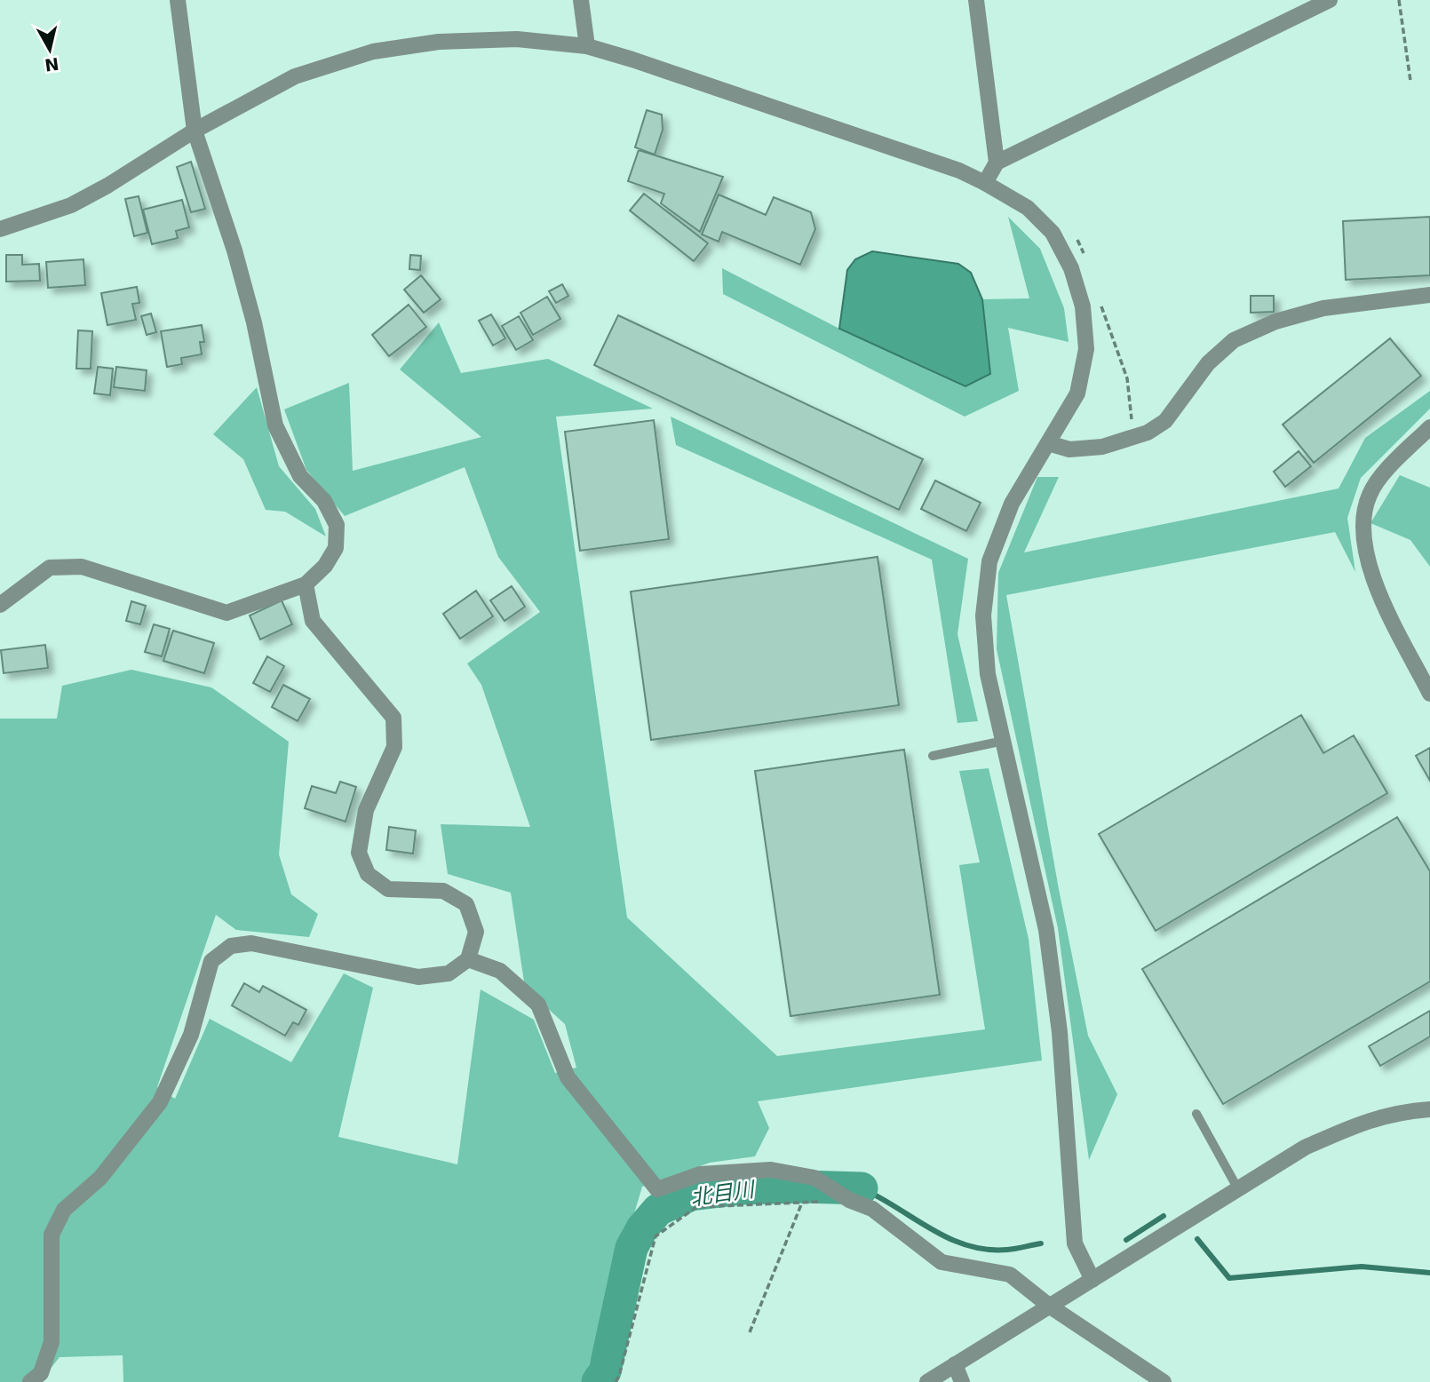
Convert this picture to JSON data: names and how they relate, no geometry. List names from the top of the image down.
{
  "water": ["北目川"],
  "north": "bottom"
}
